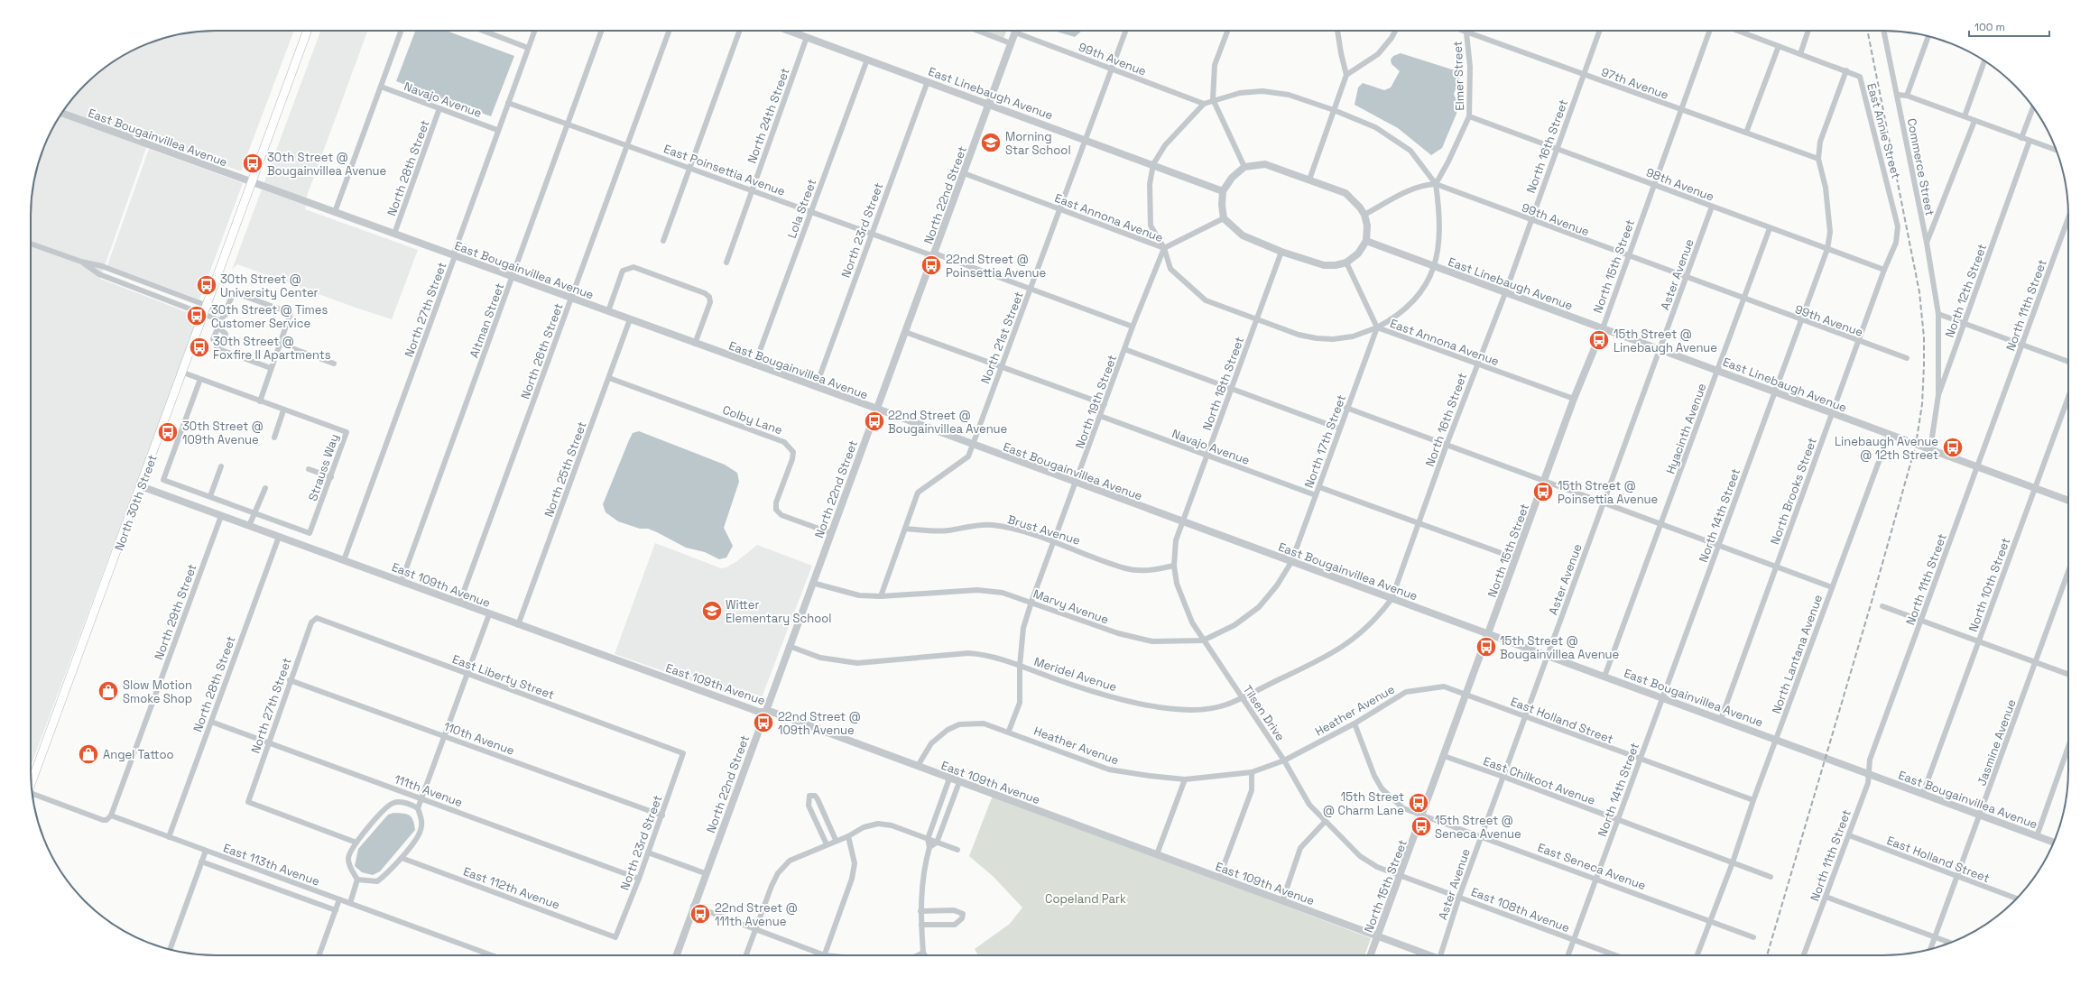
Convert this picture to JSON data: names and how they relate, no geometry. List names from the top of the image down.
{
  "streets": {
    "main road": ["North 30th Street"],
    "street": [
      "99th Avenue",
      "Elmer Street",
      "97th Avenue",
      "East Linebaugh Avenue",
      "Navajo Avenue",
      "North 24th Street",
      "East Annie Street",
      "East Bougainvillea Avenue",
      "North 16th Street",
      "Commerce Street",
      "North 28th Street",
      "East Poinsettia Avenue",
      "98th Avenue",
      "North 22nd Street",
      "Lola Street",
      "East Annona Avenue",
      "North 23rd Street",
      "North 15th Street",
      "Aster Avenue",
      "North 12th Street",
      "North 11th Street",
      "North 27th Street",
      "Altman Street",
      "North 21st Street",
      "North 26th Street",
      "North 18th Street",
      "North 19th Street",
      "Colby Lane",
      "Hyacinth Avenue",
      "North 17th Street",
      "Strauss Way",
      "North 25th Street",
      "North Brooks Street",
      "North 14th Street",
      "Brust Avenue",
      "East 109th Avenue",
      "North 10th Street",
      "Marvy Avenue",
      "North 29th Street",
      "North Lantana Avenue",
      "Meridel Avenue",
      "East Liberty Street",
      "Heather Avenue",
      "Tilsen Drive",
      "East Holland Street",
      "110th Avenue",
      "Jasmine Avenue",
      "East Chilkoot Avenue",
      "111th Avenue",
      "East 113th Avenue",
      "East Seneca Avenue",
      "East 112th Avenue",
      "East 108th Avenue"
    ]
  },
  "crossings": [
    ["99th Avenue", "Elmer Street"],
    ["99th Avenue", "North 16th Street"],
    ["99th Avenue", "North 22nd Street"],
    ["99th Avenue", "North 15th Street"],
    ["99th Avenue", "Aster Avenue"],
    ["99th Avenue", "North 21st Street"],
    ["99th Avenue", "Hyacinth Avenue"],
    ["99th Avenue", "North Brooks Street"],
    ["99th Avenue", "North 14th Street"],
    ["Elmer Street", "97th Avenue"],
    ["Elmer Street", "98th Avenue"],
    ["97th Avenue", "North 16th Street"],
    ["97th Avenue", "North 15th Street"],
    ["97th Avenue", "North 14th Street"],
    ["East Linebaugh Avenue", "North 24th Street"],
    ["East Linebaugh Avenue", "North 16th Street"],
    ["East Linebaugh Avenue", "North 22nd Street"],
    ["East Linebaugh Avenue", "Lola Street"],
    ["East Linebaugh Avenue", "North 23rd Street"],
    ["East Linebaugh Avenue", "North 15th Street"],
    ["East Linebaugh Avenue", "Aster Avenue"],
    ["East Linebaugh Avenue", "North 12th Street"],
    ["East Linebaugh Avenue", "North 11th Street"],
    ["East Linebaugh Avenue", "North 21st Street"],
    ["East Linebaugh Avenue", "Hyacinth Avenue"],
    ["East Linebaugh Avenue", "North Brooks Street"],
    ["East Linebaugh Avenue", "North 14th Street"],
    ["East Linebaugh Avenue", "North 10th Street"],
    ["East Linebaugh Avenue", "North Lantana Avenue"],
    ["Navajo Avenue", "North 28th Street"],
    ["Navajo Avenue", "North 27th Street"],
    ["Navajo Avenue", "North 18th Street"],
    ["Navajo Avenue", "North 19th Street"],
    ["Navajo Avenue", "North 17th Street"],
    ["North 24th Street", "East Poinsettia Avenue"],
    ["East Annie Street", "Commerce Street"],
    ["East Annie Street", "98th Avenue"],
    ["East Annie Street", "North 12th Street"],
    ["East Annie Street", "North Brooks Street"],
    ["East Annie Street", "North 14th Street"],
    ["East Bougainvillea Avenue", "North 16th Street"],
    ["East Bougainvillea Avenue", "North 28th Street"],
    ["East Bougainvillea Avenue", "North 22nd Street"],
    ["East Bougainvillea Avenue", "Lola Street"],
    ["East Bougainvillea Avenue", "North 23rd Street"],
    ["East Bougainvillea Avenue", "North 15th Street"],
    ["East Bougainvillea Avenue", "Aster Avenue"],
    ["East Bougainvillea Avenue", "North 11th Street"],
    ["East Bougainvillea Avenue", "North 27th Street"],
    ["East Bougainvillea Avenue", "Altman Street"],
    ["East Bougainvillea Avenue", "North 21st Street"],
    ["East Bougainvillea Avenue", "North 26th Street"],
    ["East Bougainvillea Avenue", "North 18th Street"],
    ["East Bougainvillea Avenue", "North 19th Street"],
    ["East Bougainvillea Avenue", "Hyacinth Avenue"],
    ["East Bougainvillea Avenue", "North 17th Street"],
    ["East Bougainvillea Avenue", "North 25th Street"],
    ["East Bougainvillea Avenue", "North Brooks Street"],
    ["East Bougainvillea Avenue", "North 30th Street"],
    ["East Bougainvillea Avenue", "North 14th Street"],
    ["East Bougainvillea Avenue", "North 10th Street"],
    ["East Bougainvillea Avenue", "Marvy Avenue"],
    ["East Bougainvillea Avenue", "North Lantana Avenue"],
    ["East Bougainvillea Avenue", "Meridel Avenue"],
    ["East Bougainvillea Avenue", "Tilsen Drive"],
    ["East Bougainvillea Avenue", "Jasmine Avenue"],
    ["North 16th Street", "98th Avenue"],
    ["North 16th Street", "East Annona Avenue"],
    ["North 16th Street", "Meridel Avenue"],
    ["Commerce Street", "North 12th Street"],
    ["North 28th Street", "East 109th Avenue"],
    ["North 28th Street", "111th Avenue"],
    ["North 28th Street", "East 113th Avenue"],
    ["East Poinsettia Avenue", "North 22nd Street"],
    ["East Poinsettia Avenue", "Lola Street"],
    ["East Poinsettia Avenue", "North 23rd Street"],
    ["East Poinsettia Avenue", "North 27th Street"],
    ["East Poinsettia Avenue", "Altman Street"],
    ["East Poinsettia Avenue", "North 21st Street"],
    ["East Poinsettia Avenue", "North 26th Street"],
    ["East Poinsettia Avenue", "North 19th Street"],
    ["98th Avenue", "North 15th Street"],
    ["98th Avenue", "Aster Avenue"],
    ["98th Avenue", "Hyacinth Avenue"],
    ["98th Avenue", "North Brooks Street"],
    ["98th Avenue", "North 14th Street"],
    ["North 22nd Street", "East Annona Avenue"],
    ["North 22nd Street", "Colby Lane"],
    ["North 22nd Street", "East 109th Avenue"],
    ["North 22nd Street", "Marvy Avenue"],
    ["North 22nd Street", "Meridel Avenue"],
    ["East Annona Avenue", "North 15th Street"],
    ["East Annona Avenue", "North 21st Street"],
    ["East Annona Avenue", "North 18th Street"],
    ["East Annona Avenue", "North 19th Street"],
    ["East Annona Avenue", "North 17th Street"],
    ["North 23rd Street", "East Liberty Street"],
    ["North 23rd Street", "110th Avenue"],
    ["North 23rd Street", "111th Avenue"],
    ["North 23rd Street", "East 112th Avenue"],
    ["North 15th Street", "East 109th Avenue"],
    ["North 15th Street", "Heather Avenue"],
    ["North 15th Street", "Tilsen Drive"],
    ["North 15th Street", "East Holland Street"],
    ["North 15th Street", "East Chilkoot Avenue"],
    ["North 15th Street", "East Seneca Avenue"],
    ["North 15th Street", "East 108th Avenue"],
    ["Aster Avenue", "East Holland Street"],
    ["Aster Avenue", "East Chilkoot Avenue"],
    ["Aster Avenue", "East Seneca Avenue"],
    ["Aster Avenue", "East 108th Avenue"],
    ["North 11th Street", "East Holland Street"],
    ["North 27th Street", "East 109th Avenue"],
    ["North 27th Street", "East Liberty Street"],
    ["North 27th Street", "110th Avenue"],
    ["North 27th Street", "111th Avenue"],
    ["Altman Street", "East 109th Avenue"],
    ["North 21st Street", "Brust Avenue"],
    ["North 21st Street", "Marvy Avenue"],
    ["North 26th Street", "East 109th Avenue"],
    ["North 18th Street", "Tilsen Drive"],
    ["North 19th Street", "Brust Avenue"],
    ["North 19th Street", "Marvy Avenue"],
    ["North 19th Street", "Meridel Avenue"],
    ["North 19th Street", "Heather Avenue"],
    ["Colby Lane", "North 25th Street"],
    ["North 17th Street", "Marvy Avenue"],
    ["Strauss Way", "North 30th Street"],
    ["North 25th Street", "East 109th Avenue"],
    ["North 30th Street", "East 109th Avenue"],
    ["North 14th Street", "East Holland Street"],
    ["North 14th Street", "East Chilkoot Avenue"],
    ["North 14th Street", "East Seneca Avenue"],
    ["North 14th Street", "East 108th Avenue"],
    ["Brust Avenue", "Tilsen Drive"],
    ["East 109th Avenue", "North 29th Street"],
    ["East 109th Avenue", "Heather Avenue"],
    ["Marvy Avenue", "Tilsen Drive"],
    ["North 29th Street", "East 113th Avenue"],
    ["North Lantana Avenue", "East Holland Street"],
    ["North Lantana Avenue", "East Chilkoot Avenue"],
    ["North Lantana Avenue", "East Seneca Avenue"],
    ["Meridel Avenue", "Tilsen Drive"],
    ["Heather Avenue", "Tilsen Drive"],
    ["Heather Avenue", "East Holland Street"],
    ["Heather Avenue", "East Seneca Avenue"],
    ["Tilsen Drive", "East 108th Avenue"],
    ["East Holland Street", "Jasmine Avenue"]
  ],
  "parks": ["Copeland Park"],
  "places": {
    "school or university": ["Morning Star School", "Witter Elementary School"],
    "bus stop": [
      "30th Street @ Bougainvillea Avenue",
      "22nd Street @ Poinsettia Avenue",
      "30th Street @ University Center",
      "30th Street @ Times Customer Service",
      "15th Street @ Linebaugh Avenue",
      "30th Street @ Foxfire II Apartments",
      "22nd Street @ Bougainvillea Avenue",
      "30th Street @ 109th Avenue",
      "Linebaugh Avenue @ 12th Street",
      "15th Street @ Poinsettia Avenue",
      "15th Street @ Bougainvillea Avenue",
      "22nd Street @ 109th Avenue",
      "15th Street @ Charm Lane",
      "15th Street @ Seneca Avenue",
      "22nd Street @ 111th Avenue"
    ],
    "shop": ["Slow Motion Smoke Shop", "Angel Tattoo"]
  },
  "scale_bar": "100 m"
}
